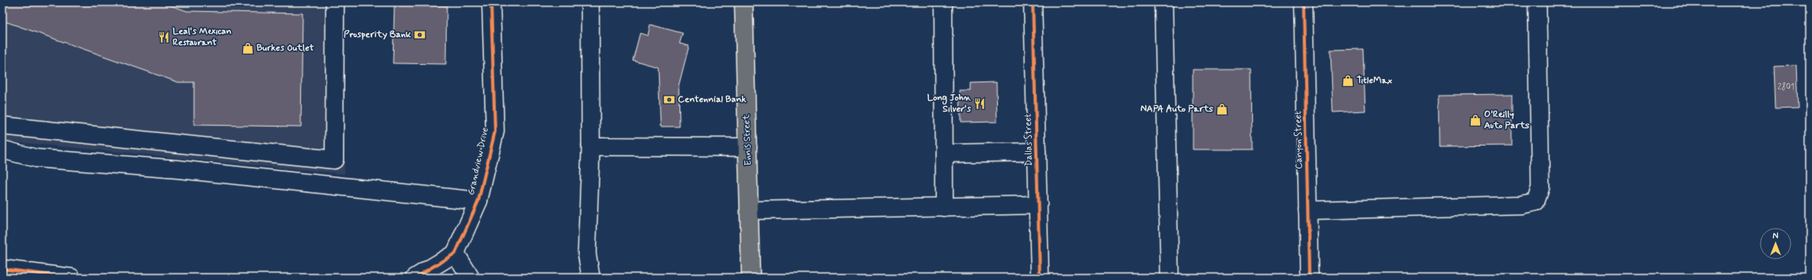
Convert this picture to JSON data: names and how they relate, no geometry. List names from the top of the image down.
{
  "streets": {
    "main road": ["Ennis Street"],
    "street": ["Dallas Street", "Canyon Street", "Grandview Drive"]
  },
  "places": {
    "bank": ["Prosperity Bank", "Centennial Bank"],
    "restaurant": ["Leal's Mexican Restaurant", "Long John Silver's"],
    "shop": [
      "Burkes Outlet",
      "TitleMax",
      "NAPA Auto Parts",
      "O'Reilly Auto Parts"
    ]
  },
  "house_numbers": ["2801"],
  "north": "top"
}
